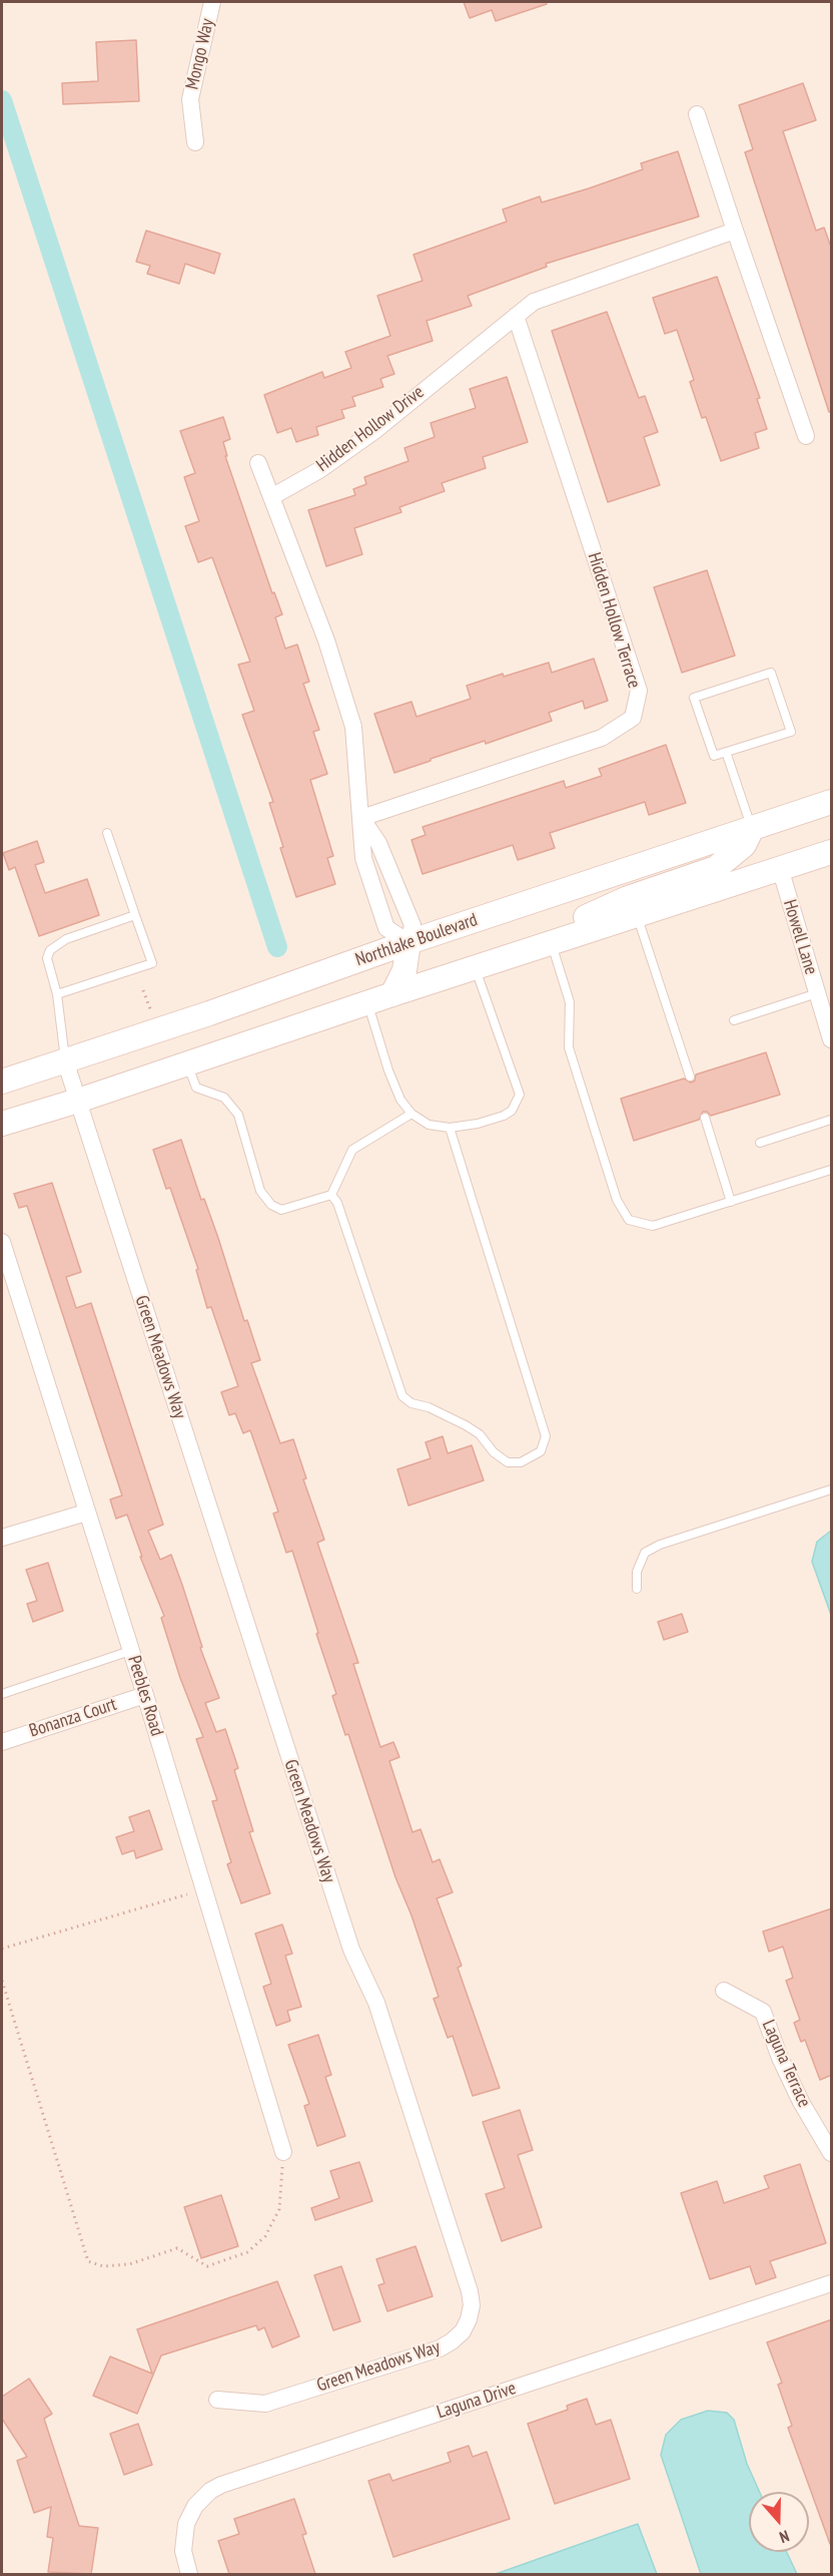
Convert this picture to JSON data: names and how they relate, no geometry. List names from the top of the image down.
{
  "streets": {
    "main road": ["Northlake Boulevard"],
    "street": [
      "Mongo Way",
      "Hidden Hollow Drive",
      "Hidden Hollow Terrace",
      "Howell Lane",
      "Green Meadows Way",
      "Peebles Road",
      "Bonanza Court",
      "Laguna Terrace",
      "Laguna Drive"
    ]
  },
  "crossings": [
    ["Hidden Hollow Drive", "Hidden Hollow Terrace"],
    ["Northlake Boulevard", "Green Meadows Way"],
    ["Peebles Road", "Bonanza Court"]
  ],
  "north": "bottom"
}
